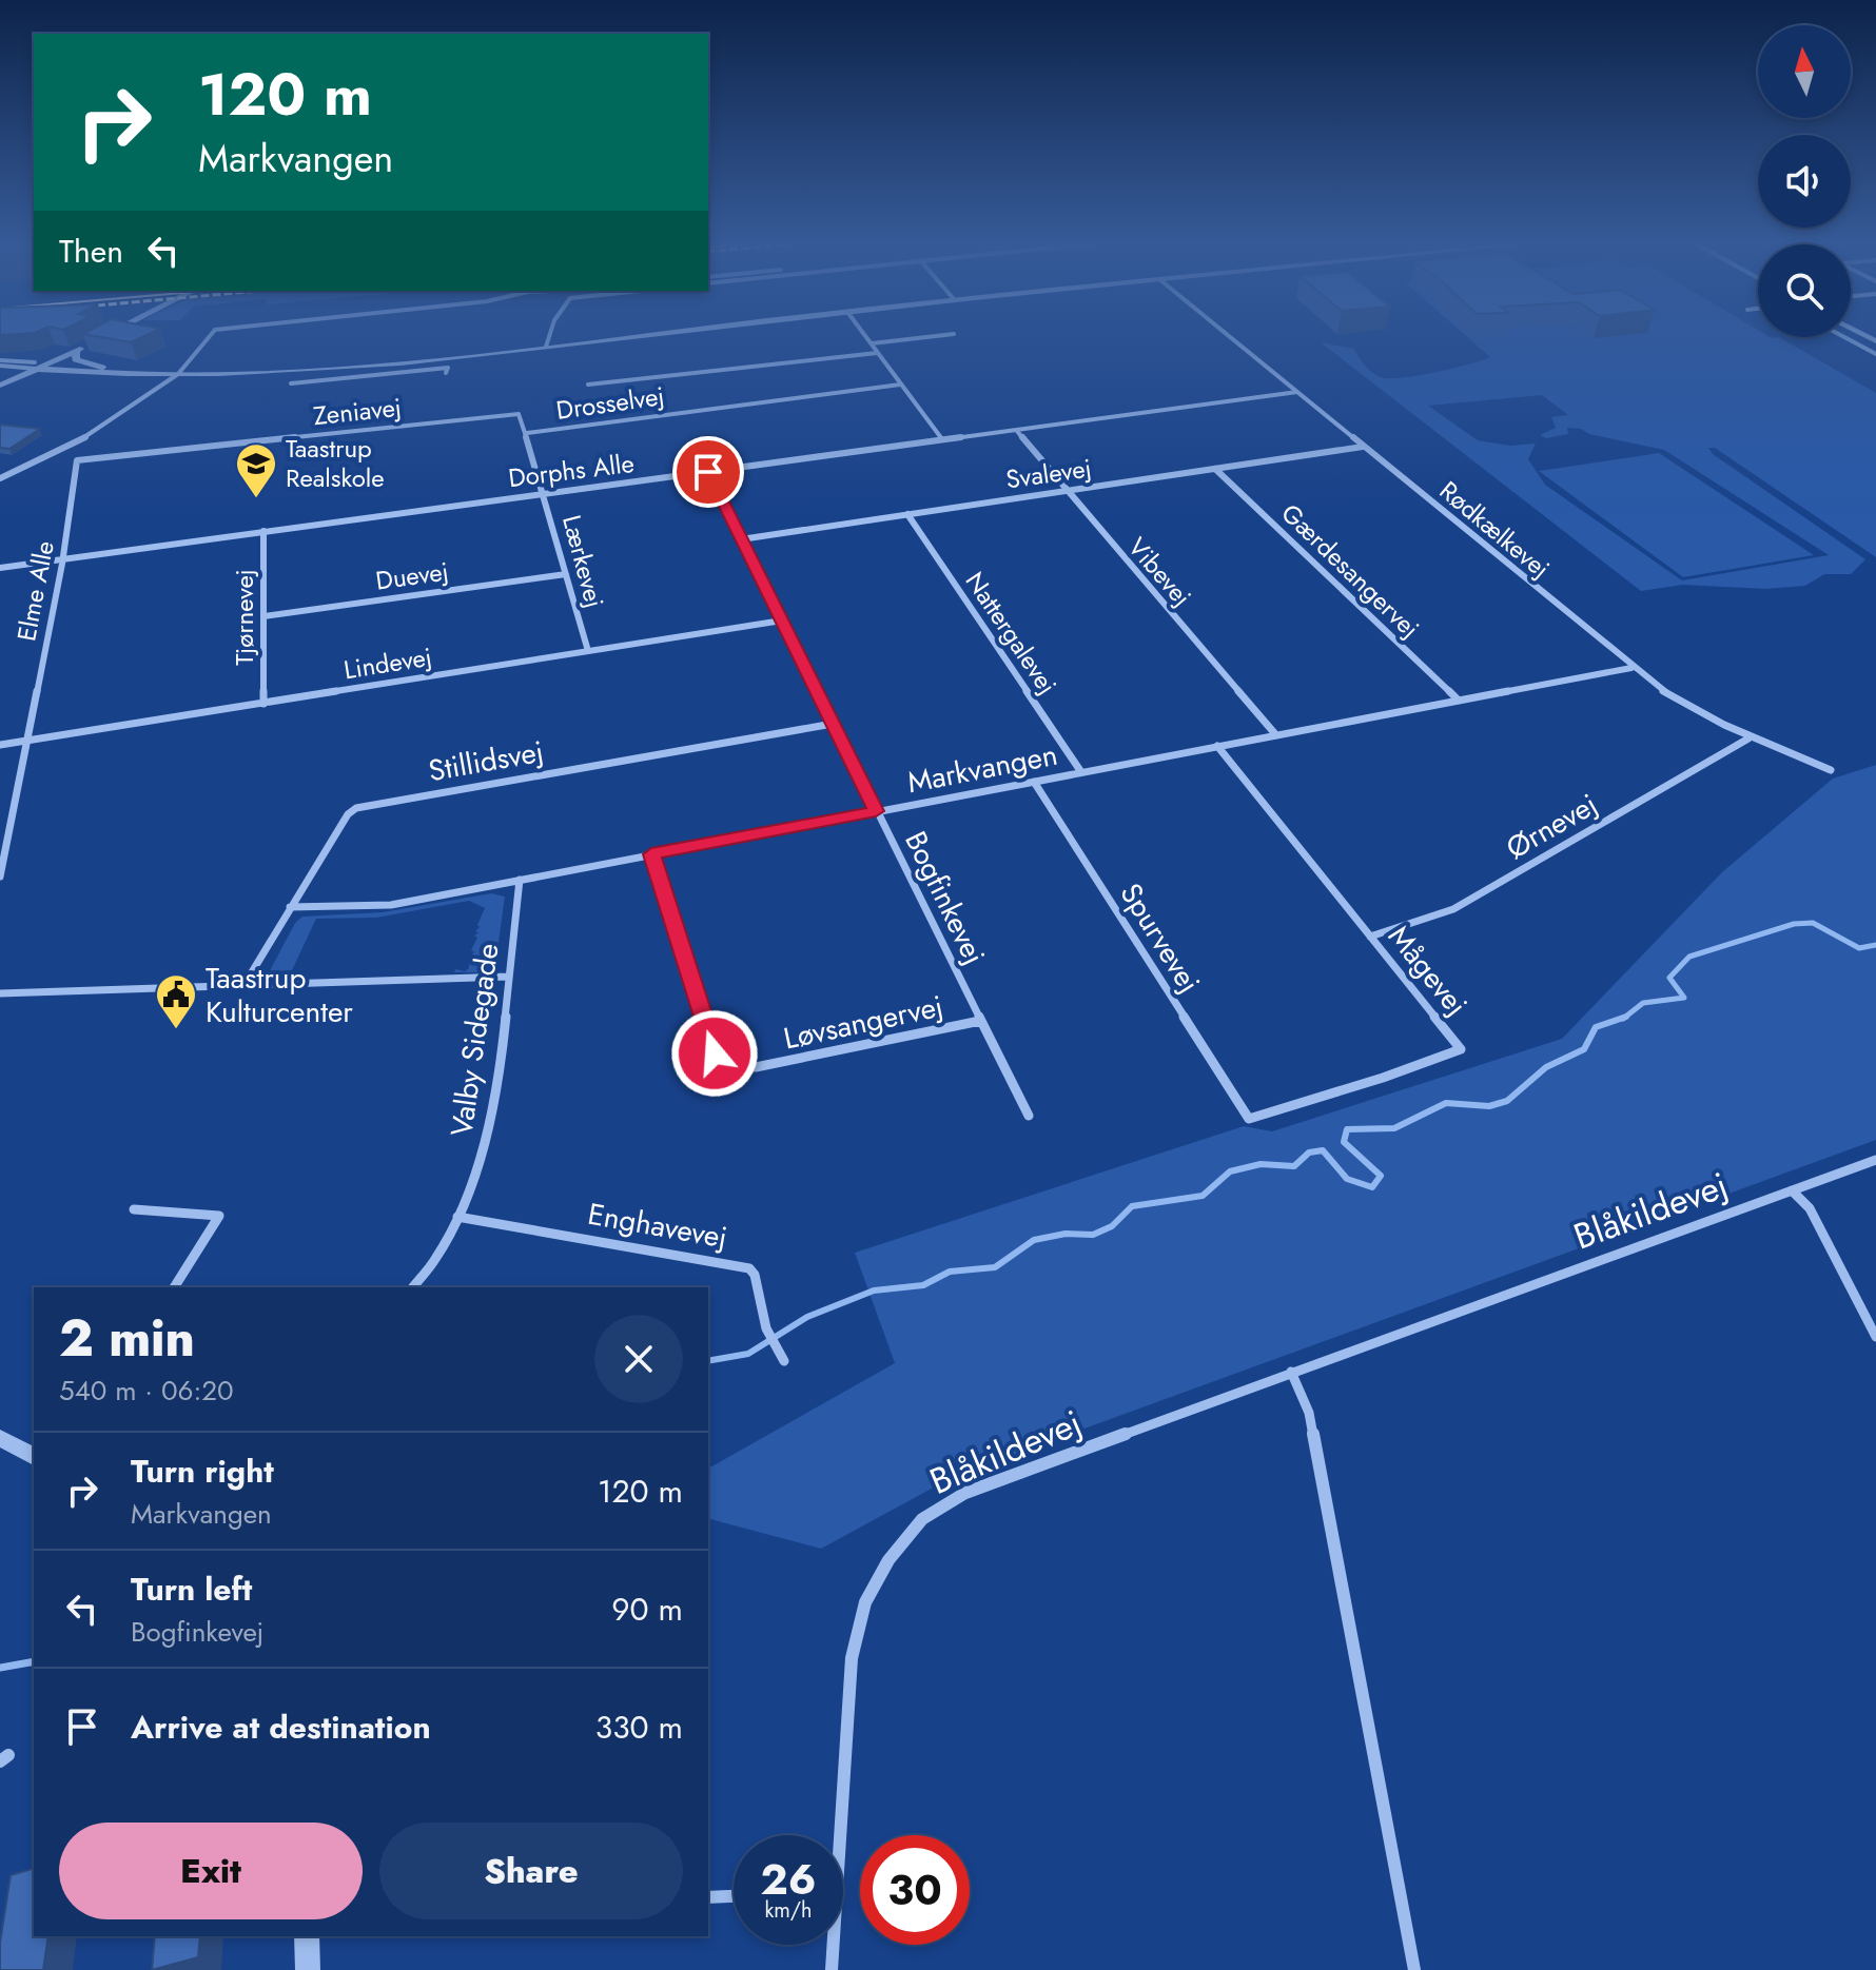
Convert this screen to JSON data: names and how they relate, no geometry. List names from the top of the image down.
{
  "streets": {
    "street": [
      "Drosselvej",
      "Zeniavej",
      "Dorphs Alle",
      "Svalevej",
      "Rødkælkevej",
      "Lærkevej",
      "Gærdesangervej",
      "Vibevej",
      "Duevej",
      "Elme Alle",
      "Tjørnevej",
      "Nattergalevej",
      "Lindevej",
      "Stillidsvej",
      "Markvangen",
      "Ørnevej",
      "Bogfinkevej",
      "Spurvevej",
      "Mågevej",
      "Løvsangervej",
      "Valby Sidegade",
      "Blåkildevej",
      "Enghavevej"
    ]
  },
  "crossings": [
    ["Drosselvej", "Zeniavej"],
    ["Drosselvej", "Lærkevej"],
    ["Zeniavej", "Lærkevej"],
    ["Zeniavej", "Elme Alle"],
    ["Dorphs Alle", "Rødkælkevej"],
    ["Dorphs Alle", "Lærkevej"],
    ["Dorphs Alle", "Vibevej"],
    ["Dorphs Alle", "Elme Alle"],
    ["Dorphs Alle", "Tjørnevej"],
    ["Dorphs Alle", "Bogfinkevej"],
    ["Svalevej", "Rødkælkevej"],
    ["Svalevej", "Gærdesangervej"],
    ["Svalevej", "Vibevej"],
    ["Svalevej", "Nattergalevej"],
    ["Svalevej", "Bogfinkevej"],
    ["Rødkælkevej", "Markvangen"],
    ["Rødkælkevej", "Ørnevej"],
    ["Lærkevej", "Duevej"],
    ["Lærkevej", "Lindevej"],
    ["Gærdesangervej", "Markvangen"],
    ["Vibevej", "Markvangen"],
    ["Duevej", "Tjørnevej"],
    ["Elme Alle", "Lindevej"],
    ["Tjørnevej", "Lindevej"],
    ["Nattergalevej", "Markvangen"],
    ["Lindevej", "Bogfinkevej"],
    ["Stillidsvej", "Markvangen"],
    ["Stillidsvej", "Bogfinkevej"],
    ["Markvangen", "Bogfinkevej"],
    ["Markvangen", "Spurvevej"],
    ["Markvangen", "Mågevej"],
    ["Markvangen", "Løvsangervej"],
    ["Markvangen", "Valby Sidegade"],
    ["Ørnevej", "Mågevej"],
    ["Bogfinkevej", "Løvsangervej"],
    ["Spurvevej", "Mågevej"],
    ["Valby Sidegade", "Enghavevej"]
  ],
  "places": {
    "school or university": ["Taastrup Realskole"],
    "public building": ["Taastrup Kulturcenter"]
  },
  "north": "top",
  "page": {
    "turn": ["120 m", "Markvangen"],
    "then": "Then",
    "heading": ["2 min", "540 m · 06:20"],
    "list": [
      {
        "name": "Turn right",
        "note": "Markvangen",
        "value": "120 m"
      },
      {
        "name": "Turn left",
        "note": "Bogfinkevej",
        "value": "90 m"
      },
      {
        "name": "Arrive at destination",
        "value": "330 m"
      }
    ],
    "buttons": ["Exit", "Share"],
    "speed": "26 km/h",
    "limit": "30"
  }
}
